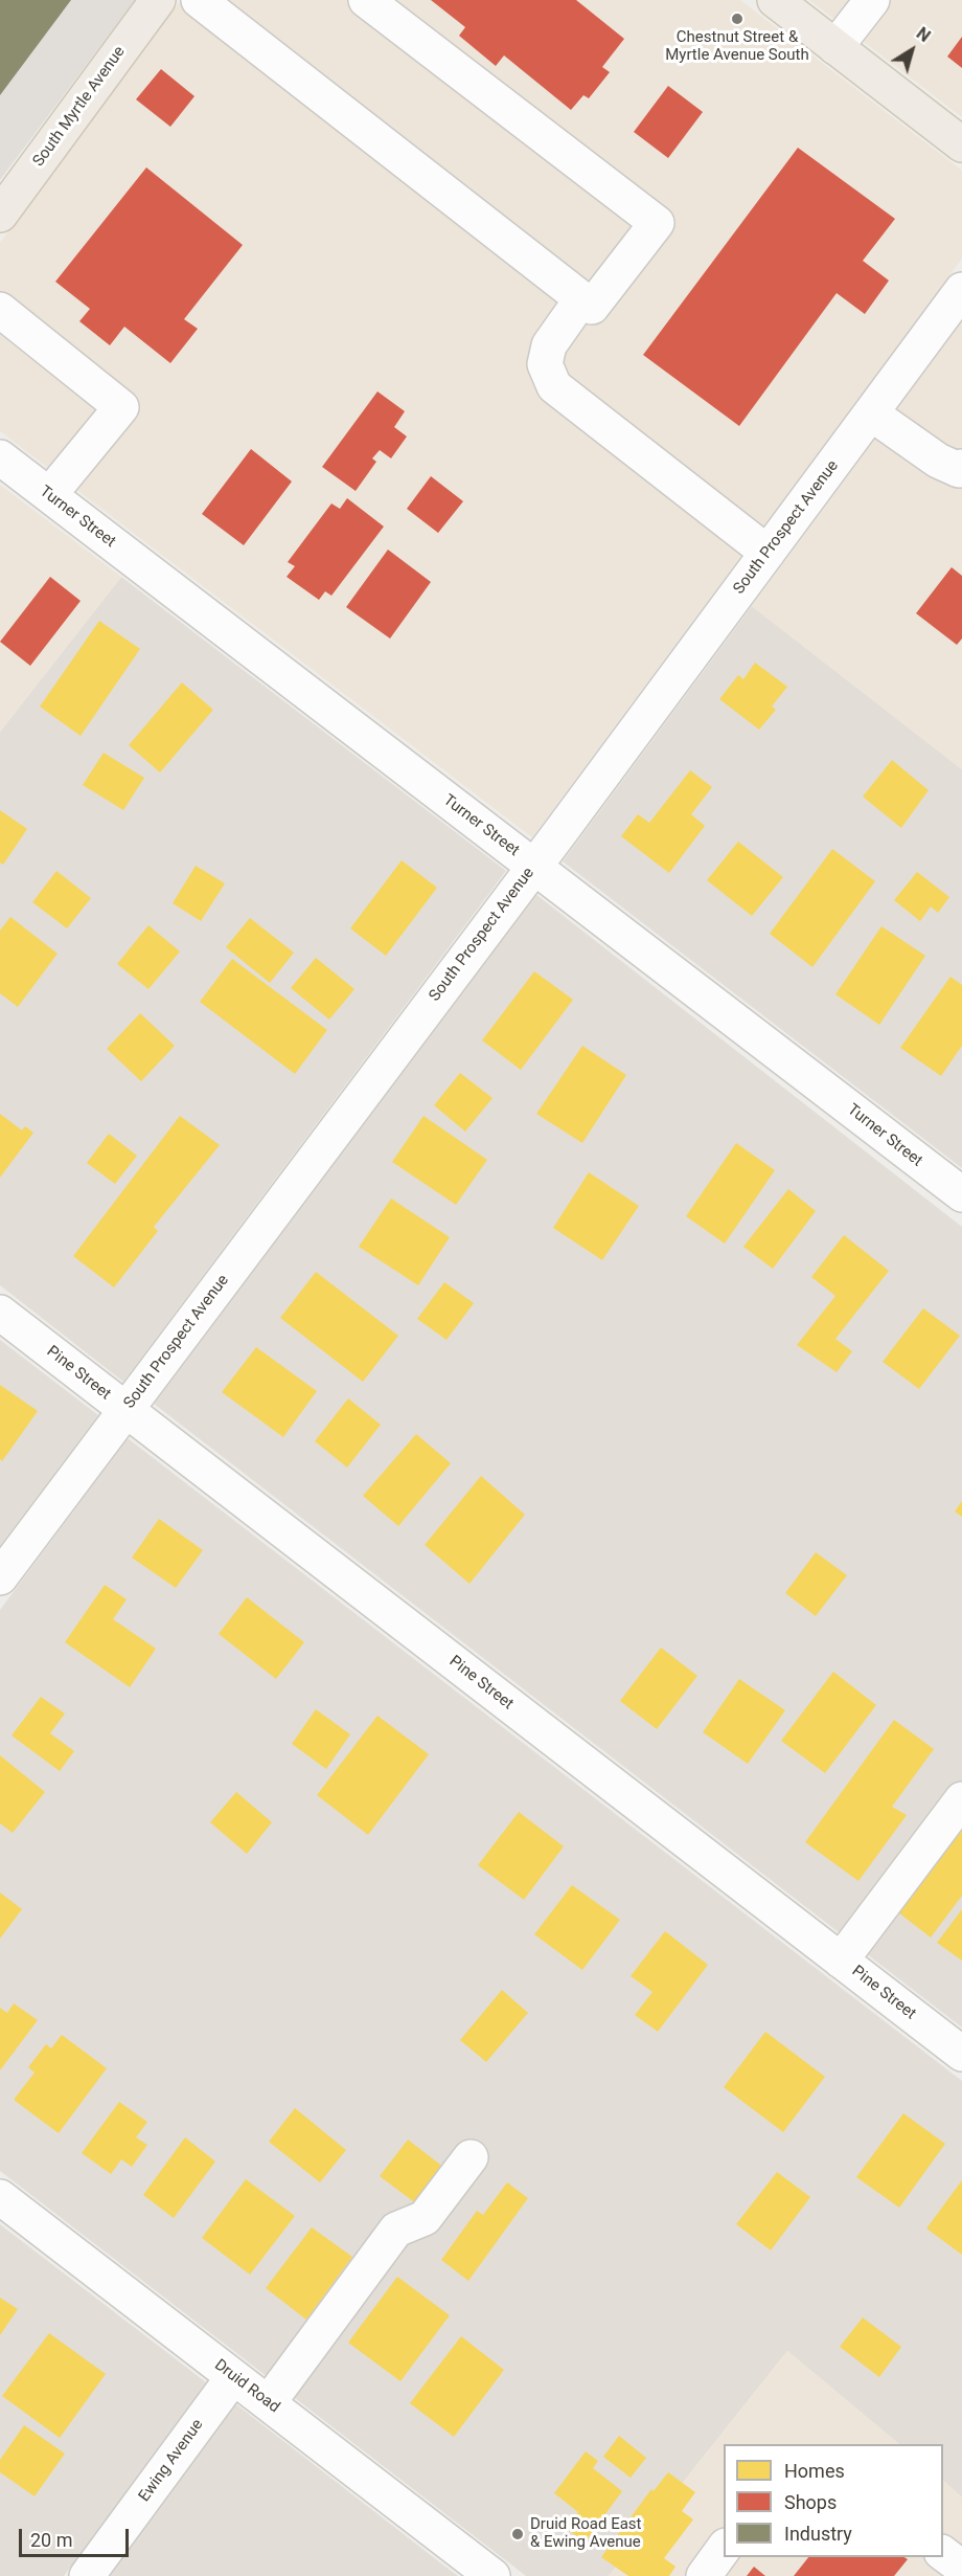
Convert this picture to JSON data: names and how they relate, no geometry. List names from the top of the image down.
{
  "streets": {
    "main road": ["South Myrtle Avenue"],
    "street": [
      "Turner Street",
      "South Prospect Avenue",
      "Pine Street",
      "Druid Road",
      "Ewing Avenue"
    ]
  },
  "crossings": [
    ["Turner Street", "South Prospect Avenue"],
    ["South Prospect Avenue", "Pine Street"],
    ["Druid Road", "Ewing Avenue"]
  ],
  "places": ["Chestnut Street & Myrtle Avenue South", "Druid Road East & Ewing Avenue"],
  "legend": ["Homes", "Shops", "Industry"],
  "scale_bar": "20 m",
  "north": "top right"
}
